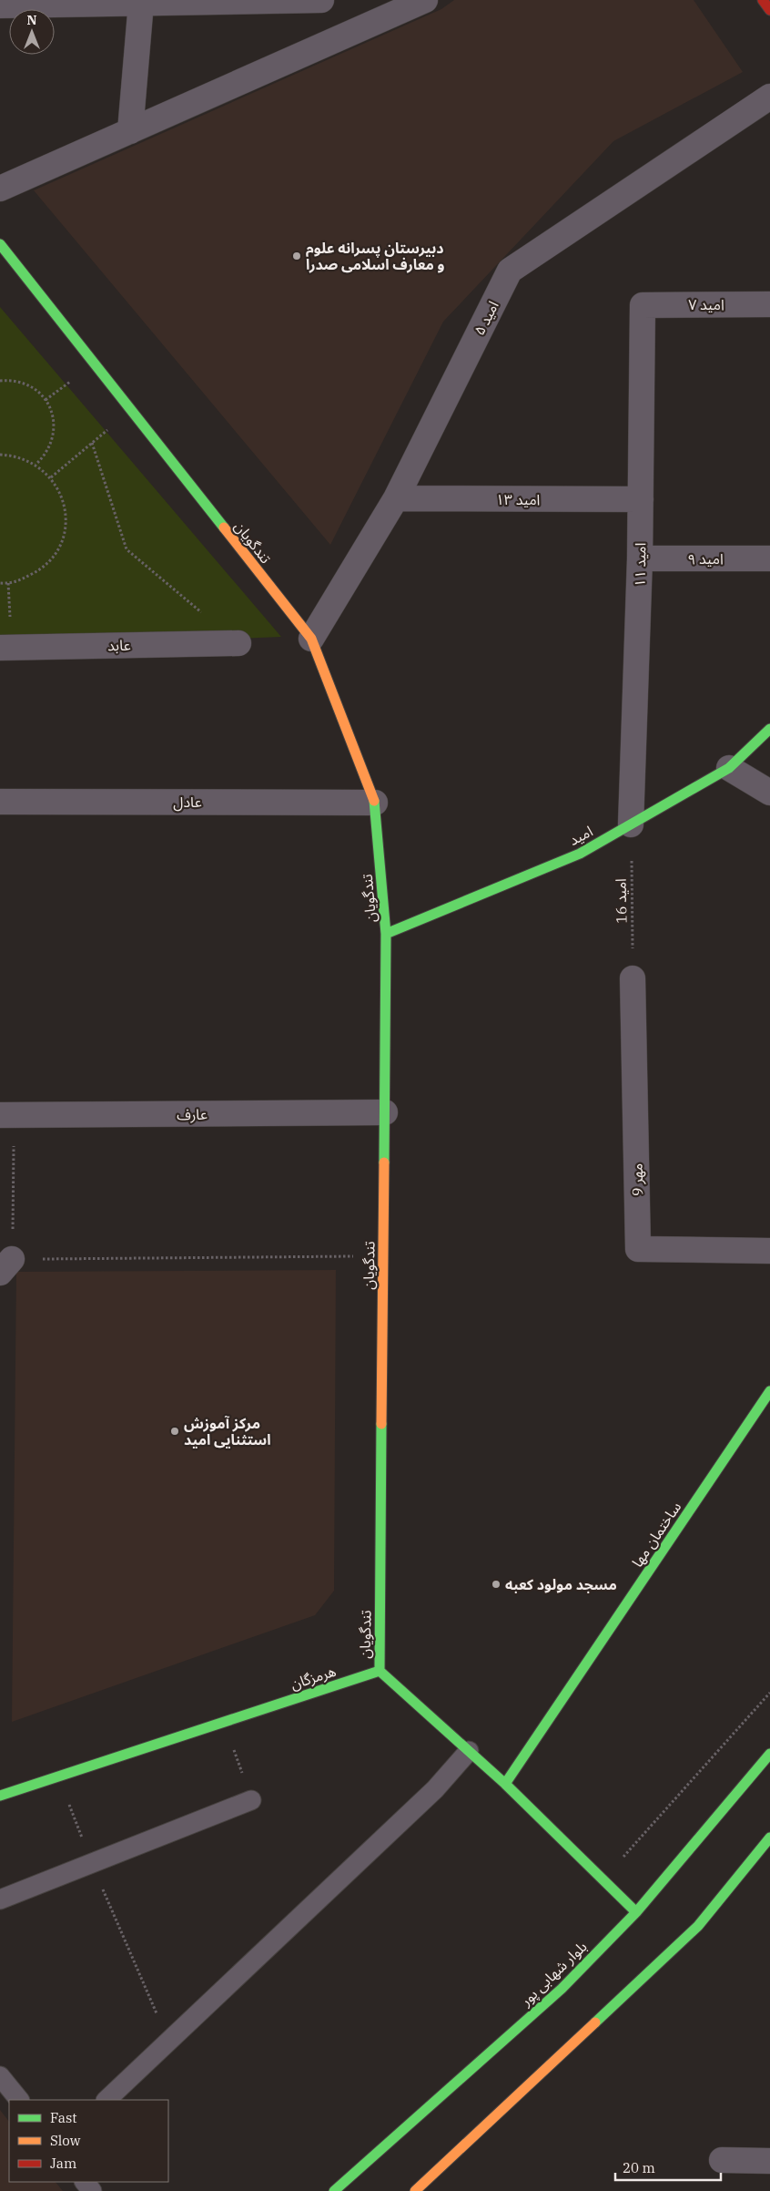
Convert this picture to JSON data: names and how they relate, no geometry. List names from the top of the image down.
{
  "streets": {
    "street": [
      "امید ۷",
      "امید ۵",
      "امید ۱۳",
      "تندگویان",
      "امید ۹",
      "امید ۱۱",
      "عابد",
      "عادل",
      "امید",
      "عارف",
      "مهر 9",
      "ساختمان مها",
      "هرمزگان",
      "بلوار شهابی پور"
    ],
    "path": ["امید 16"]
  },
  "crossings": [
    ["امید ۷", "امید ۱۱"],
    ["امید ۵", "امید ۱۳"],
    ["امید ۵", "تندگویان"],
    ["امید ۱۳", "امید ۱۱"],
    ["تندگویان", "عادل"],
    ["تندگویان", "امید"],
    ["تندگویان", "عارف"],
    ["تندگویان", "هرمزگان"],
    ["امید ۹", "امید ۱۱"],
    ["امید ۱۱", "امید"],
    ["امید ۱۱", "امید 16"],
    ["امید", "امید 16"],
    ["امید 16", "مهر 9"]
  ],
  "places": ["دبیرستان پسرانه علوم و معارف اسلامی صدرا", "مرکز آموزش استثنایی امید", "مسجد مولود کعبه"],
  "legend": ["Fast", "Slow", "Jam"],
  "scale_bar": "20 m",
  "north": "top"
}
